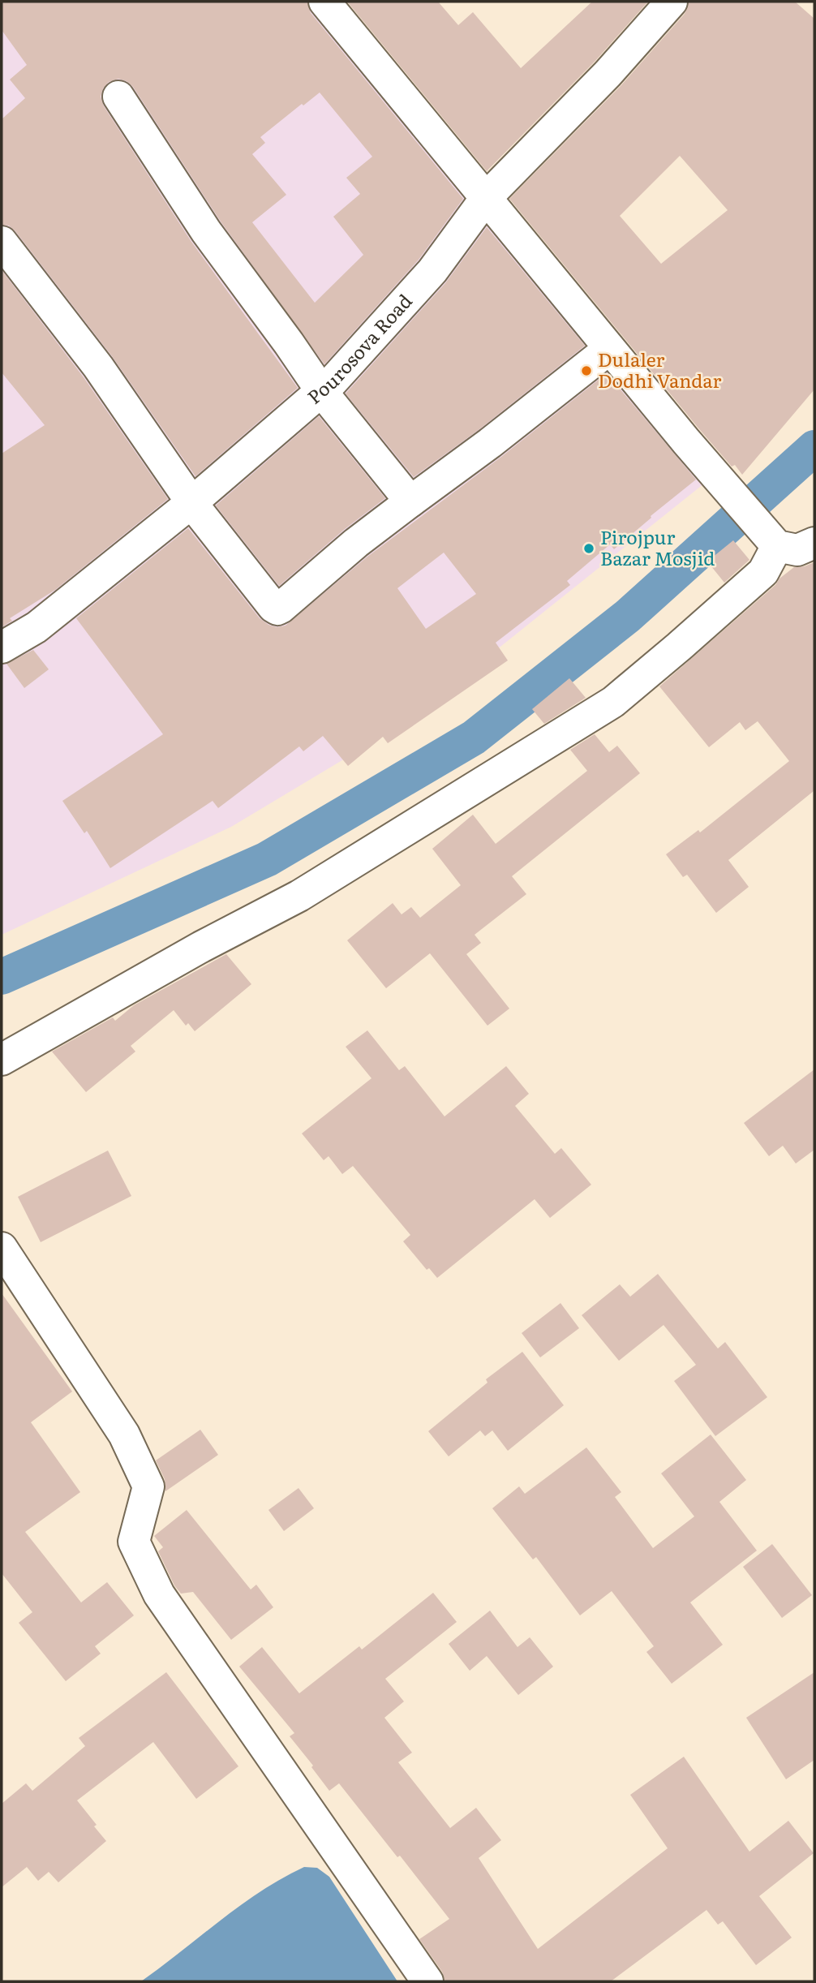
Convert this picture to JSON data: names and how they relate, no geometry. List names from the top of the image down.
{
  "streets": {
    "street": ["Pourosova Road"]
  },
  "places": ["Dulaler Dodhi Vandar", "Pirojpur Bazar Mosjid"]
}
